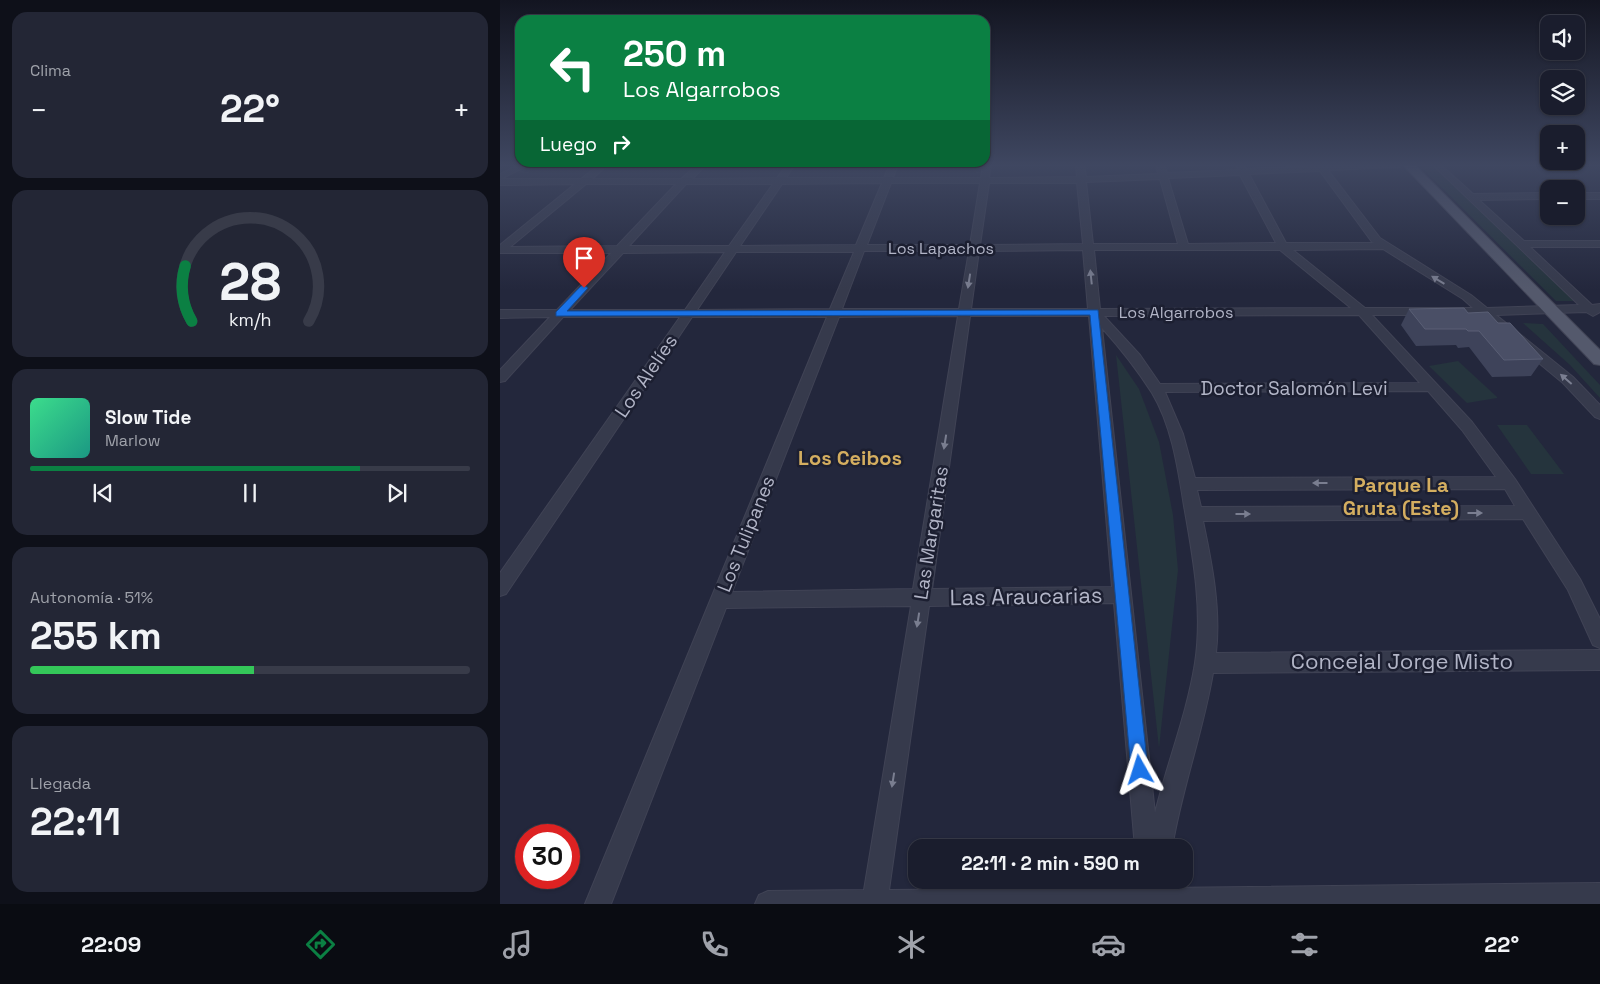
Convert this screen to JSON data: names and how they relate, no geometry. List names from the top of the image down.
{
  "streets": {
    "street": [
      "Los Lapachos",
      "Los Algarrobos",
      "Los Alelíes",
      "Doctor Salomón Levi",
      "Las Margaritas",
      "Los Tulipanes",
      "Las Araucarias",
      "Concejal Jorge Misto"
    ]
  },
  "crossings": [
    ["Los Lapachos", "Los Alelíes"],
    ["Los Lapachos", "Las Margaritas"],
    ["Los Lapachos", "Los Tulipanes"],
    ["Los Algarrobos", "Los Alelíes"],
    ["Los Algarrobos", "Las Margaritas"],
    ["Los Algarrobos", "Los Tulipanes"],
    ["Las Margaritas", "Las Araucarias"],
    ["Los Tulipanes", "Las Araucarias"]
  ],
  "one_way": ["Las Margaritas"],
  "districts": ["Los Ceibos", "Parque La Gruta (Este)"],
  "page": {
    "tile": [
      "Clima",
      ["Autonomía · 51%", "255 km"],
      ["Llegada", "22:11"]
    ],
    "map_buttons": ["+", "−"],
    "turn": ["250 m", "Los Algarrobos"],
    "heat": ["−", "22°", "+"],
    "then": "Luego",
    "song": ["Slow Tide", "Marlow"],
    "limit": "30",
    "trip": "22:11 · 2 min · 590 m",
    "tabs": ["22:09", "22°"],
    "gauge": ["28", "km/h"]
  }
}
